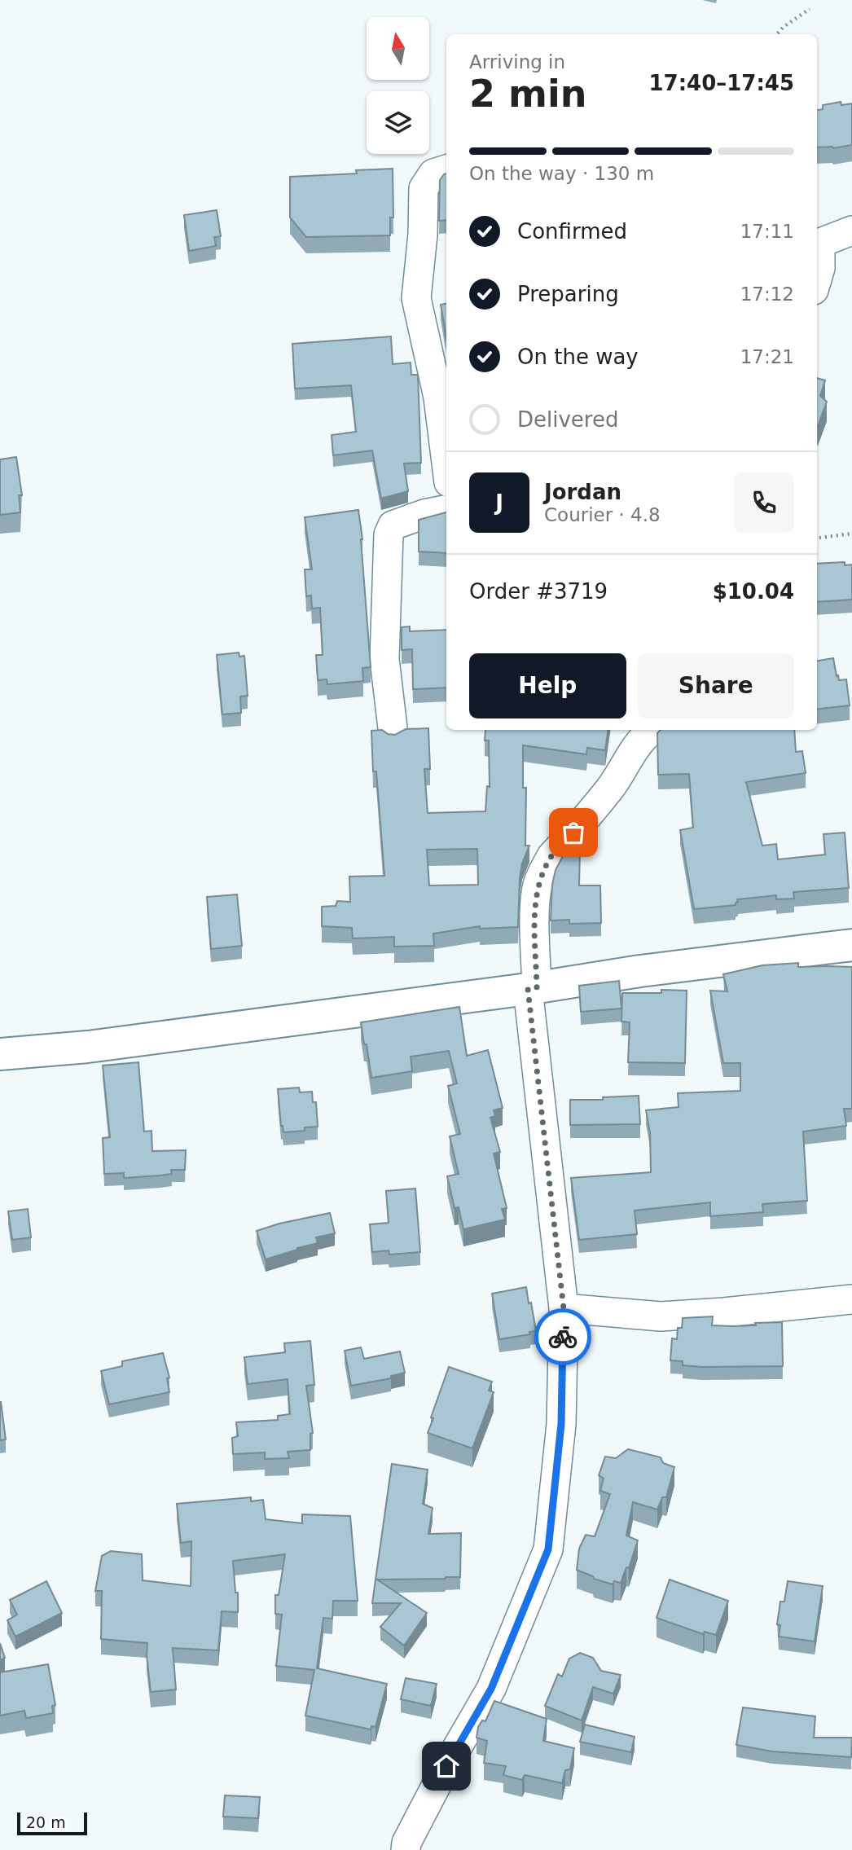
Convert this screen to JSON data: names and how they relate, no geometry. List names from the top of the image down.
{
  "scale_bar": "20 m",
  "north": "top",
  "page": {
    "heading": ["2 min", "Arriving in", "17:40–17:45"],
    "panel": [
      "Jordan",
      "Courier · 4.8",
      "Order #3719",
      "$10.04"
    ],
    "bar": "On the way · 130 m",
    "list": [
      ["Confirmed", "17:11"],
      ["Preparing", "17:12"],
      ["On the way", "17:21"],
      "Delivered"
    ],
    "round": "J",
    "buttons": ["Help", "Share"],
    "scale": "20 m"
  }
}
